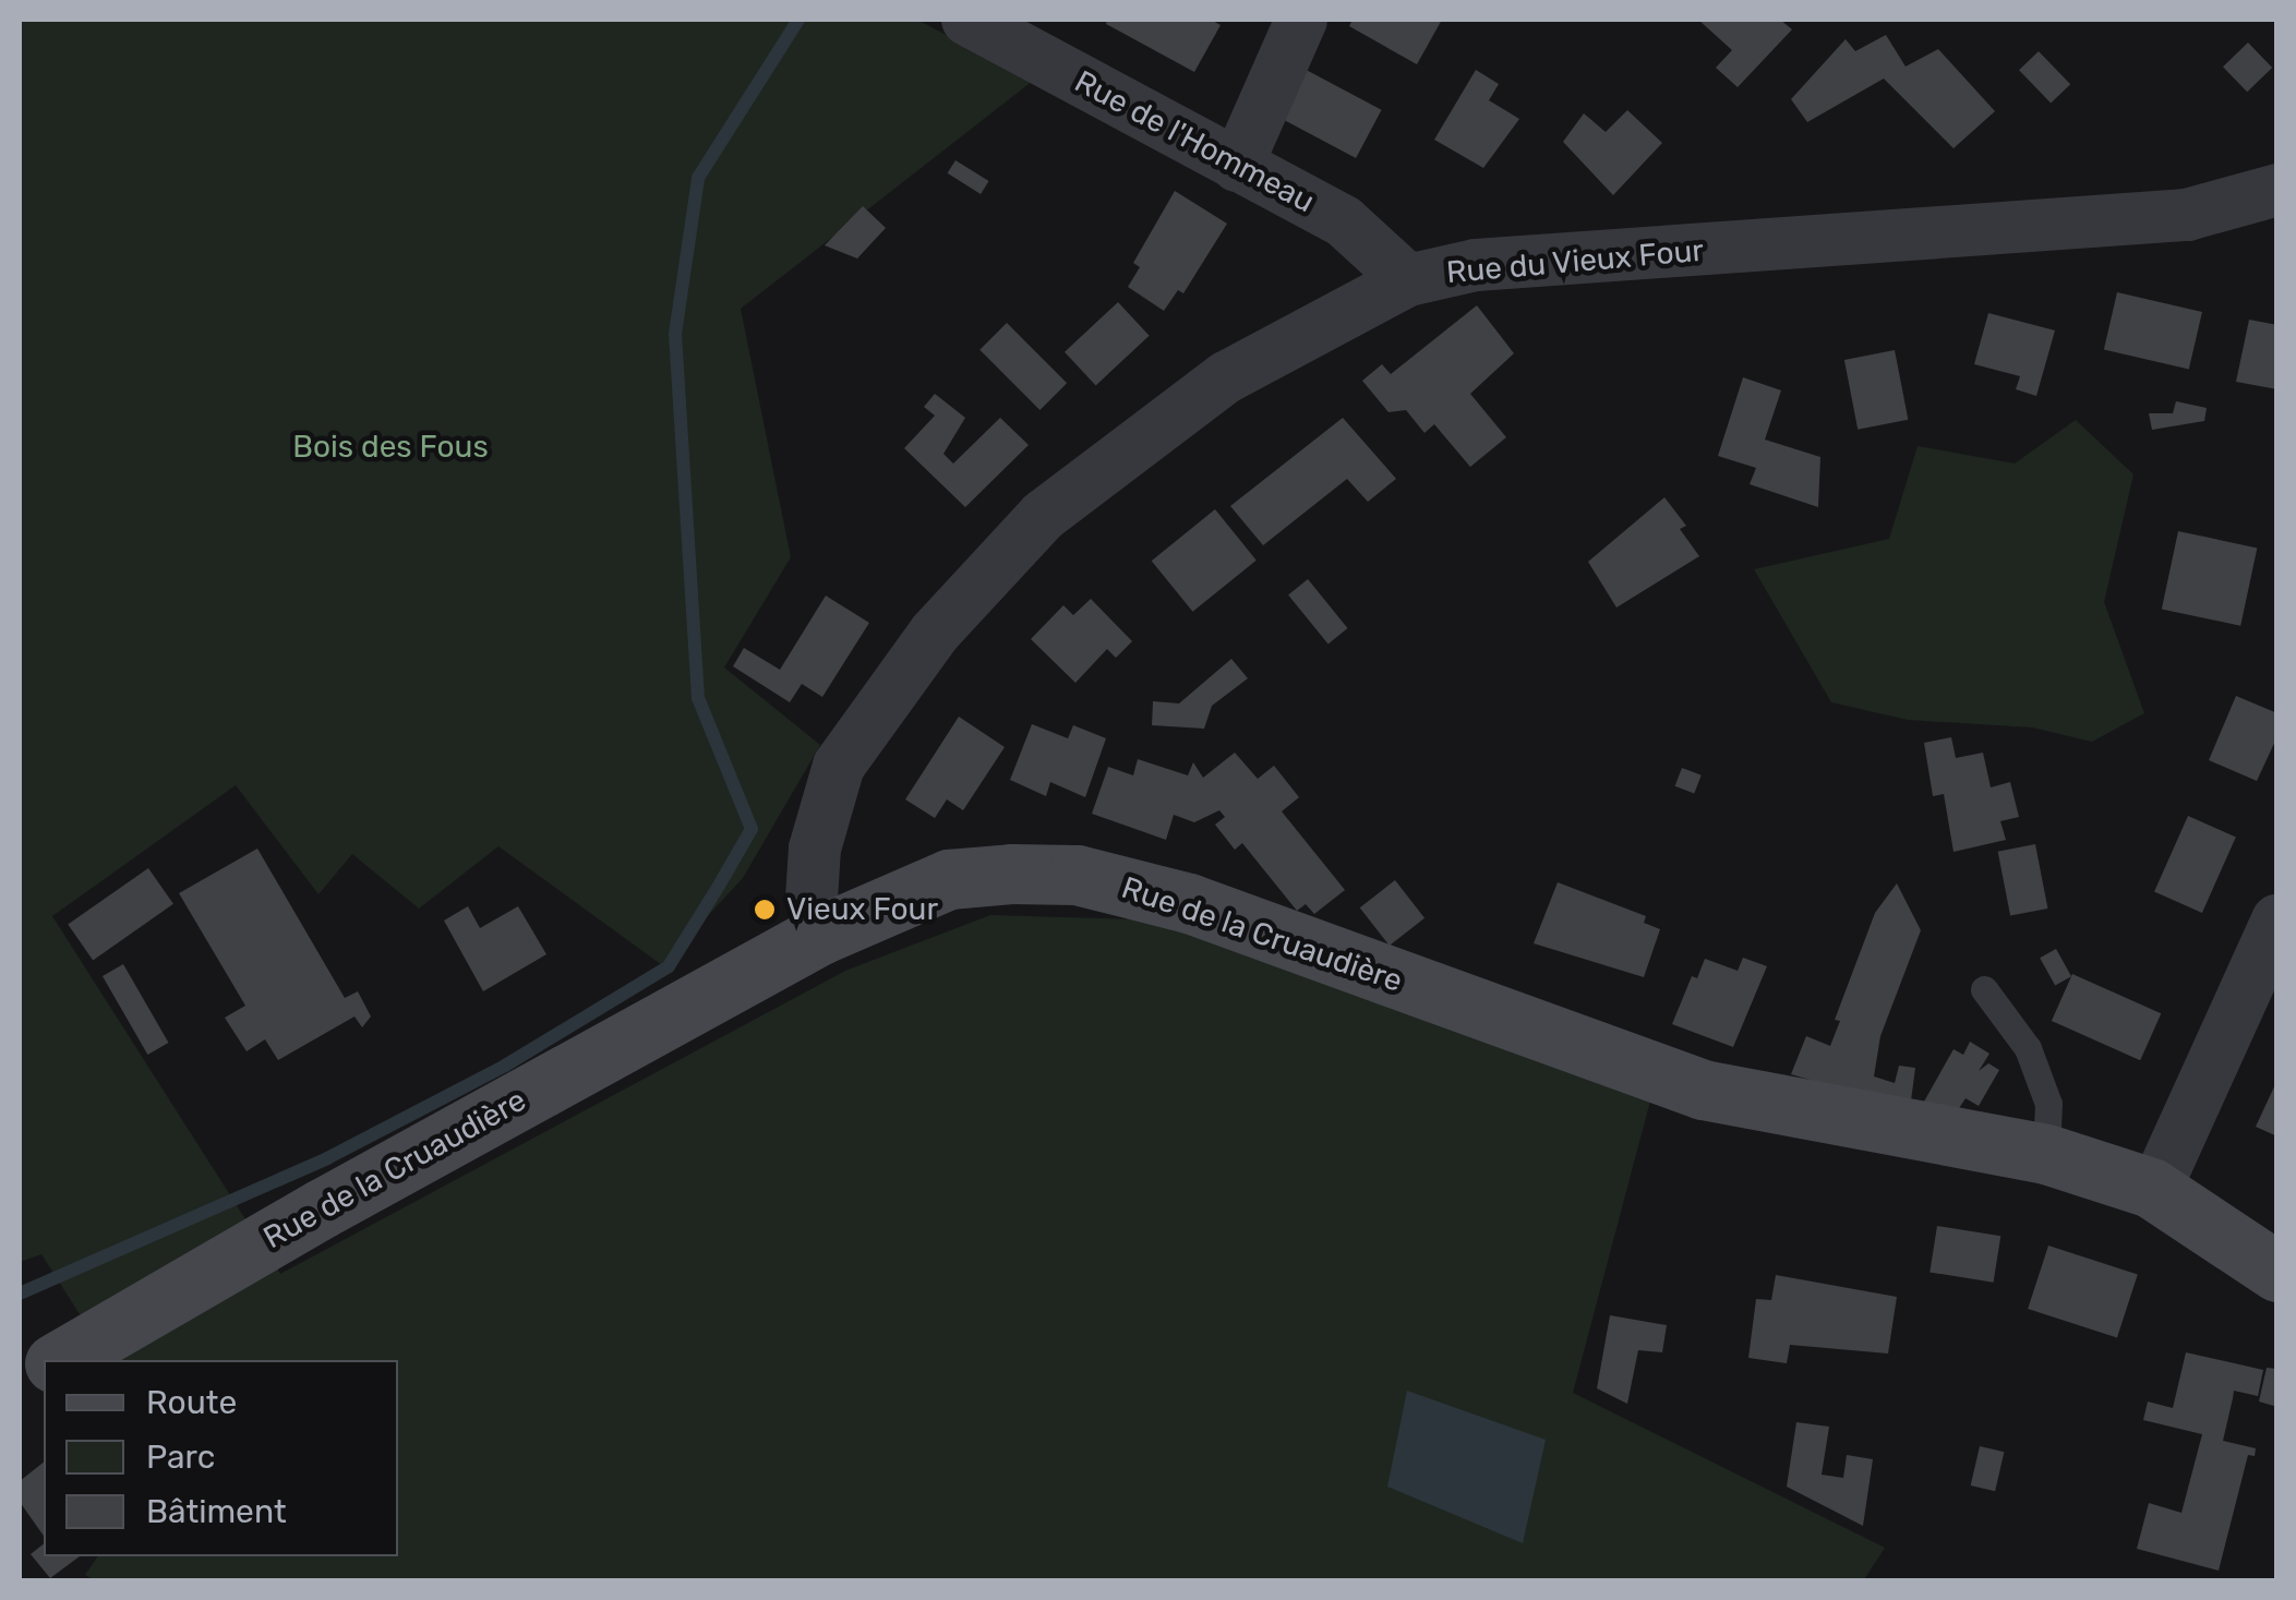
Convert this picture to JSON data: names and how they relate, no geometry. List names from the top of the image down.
{
  "streets": {
    "main road": ["Rue de la Cruaudière"],
    "street": ["Rue de l'Hommeau", "Rue du Vieux Four"]
  },
  "crossings": [
    ["Rue de l'Hommeau", "Rue du Vieux Four"],
    ["Rue du Vieux Four", "Rue de la Cruaudière"]
  ],
  "parks": ["Bois des Fous"],
  "places": ["Vieux Four"],
  "legend": ["Route", "Parc", "Bâtiment"]
}
